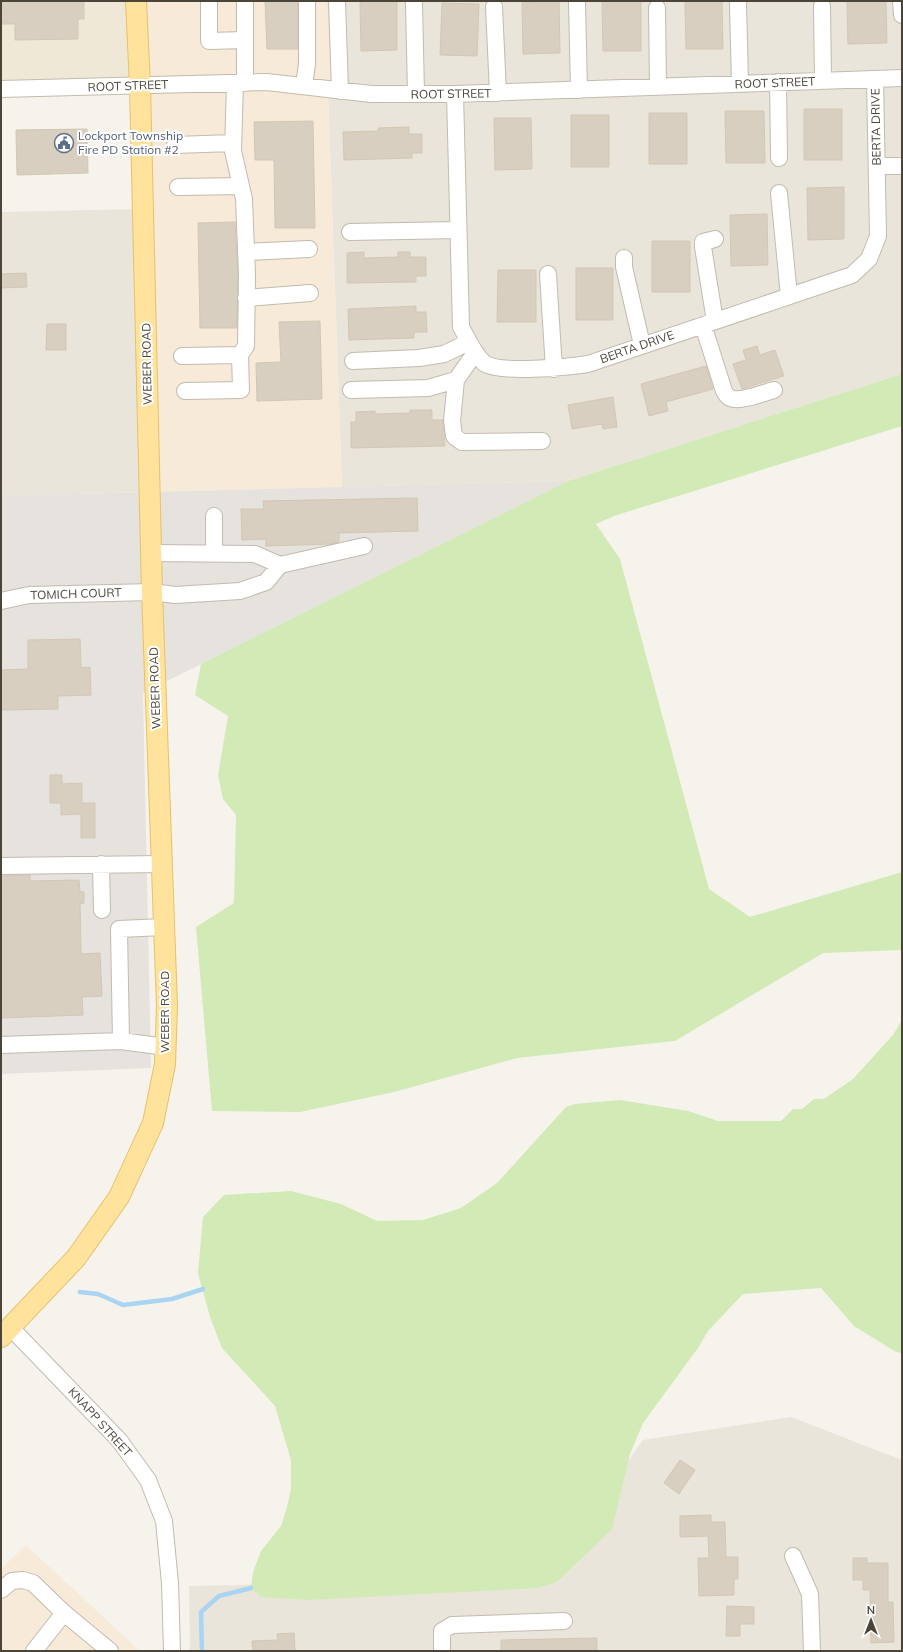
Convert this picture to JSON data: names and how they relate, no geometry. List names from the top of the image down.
{
  "streets": {
    "main road": ["WEBER ROAD"],
    "street": [
      "ROOT STREET",
      "BERTA DRIVE",
      "TOMICH COURT",
      "KNAPP STREET"
    ]
  },
  "crossings": [
    ["ROOT STREET", "BERTA DRIVE"],
    ["ROOT STREET", "WEBER ROAD"],
    ["WEBER ROAD", "TOMICH COURT"],
    ["WEBER ROAD", "KNAPP STREET"]
  ],
  "places": {
    "public building": ["Lockport Township Fire PD Station #2"]
  },
  "north": "top"
}
